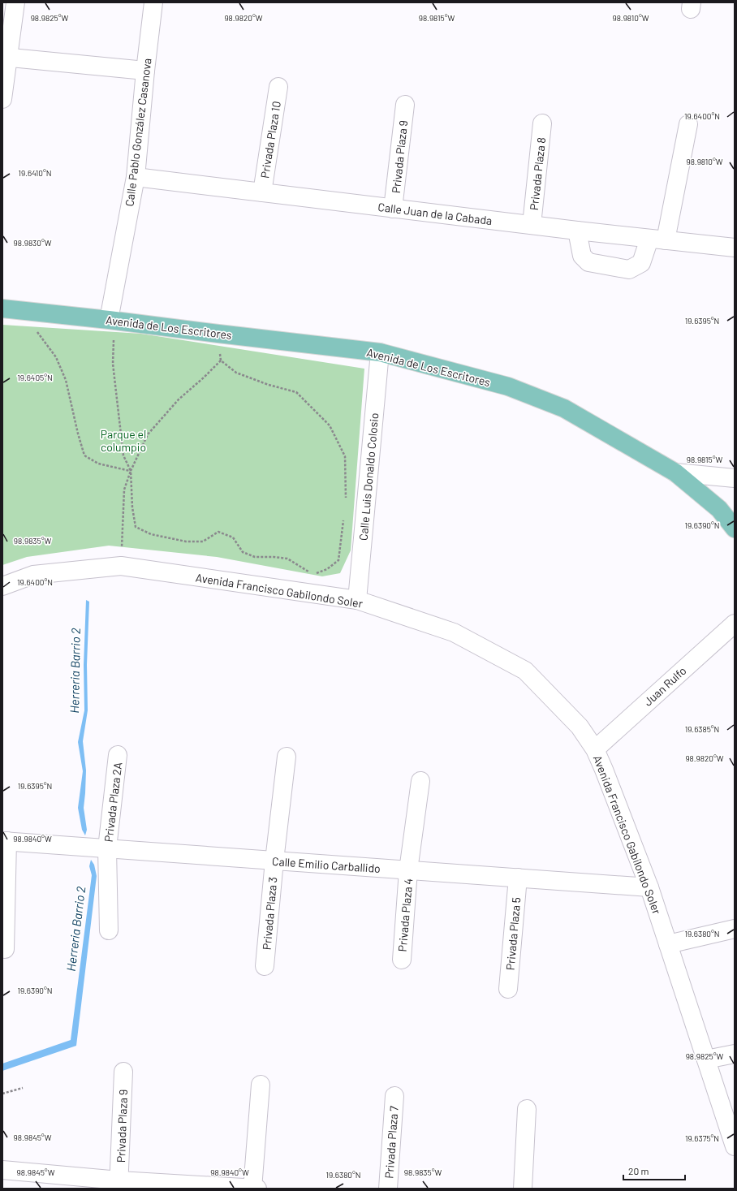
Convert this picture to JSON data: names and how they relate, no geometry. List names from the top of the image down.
{
  "streets": {
    "main road": ["Avenida de Los Escritores"],
    "street": [
      "Calle Pablo González Casanova",
      "Privada Plaza 10",
      "Privada Plaza 9",
      "Privada Plaza 8",
      "Calle Juan de la Cabada",
      "Calle Luis Donaldo Colosio",
      "Avenida Francisco Gabilondo Soler",
      "Juan Rulfo",
      "Privada Plaza 2A",
      "Calle Emilio Carballido",
      "Privada Plaza 3",
      "Privada Plaza 4",
      "Privada Plaza 5",
      "Privada Plaza 7"
    ]
  },
  "crossings": [
    ["Calle Pablo González Casanova", "Calle Juan de la Cabada"],
    ["Calle Pablo González Casanova", "Avenida de Los Escritores"],
    ["Privada Plaza 10", "Calle Juan de la Cabada"],
    ["Privada Plaza 9", "Calle Juan de la Cabada"],
    ["Privada Plaza 8", "Calle Juan de la Cabada"],
    ["Avenida de Los Escritores", "Calle Luis Donaldo Colosio"],
    ["Calle Luis Donaldo Colosio", "Avenida Francisco Gabilondo Soler"],
    ["Avenida Francisco Gabilondo Soler", "Juan Rulfo"],
    ["Avenida Francisco Gabilondo Soler", "Calle Emilio Carballido"],
    ["Privada Plaza 2A", "Calle Emilio Carballido"],
    ["Calle Emilio Carballido", "Privada Plaza 3"],
    ["Calle Emilio Carballido", "Privada Plaza 4"],
    ["Calle Emilio Carballido", "Privada Plaza 5"]
  ],
  "water": ["Herreria Barrio 2"],
  "parks": ["Parque el columpio"],
  "scale_bar": "20 m",
  "coordinates": [
    "98.9825°W",
    "98.9820°W",
    "98.9815°W",
    "98.9810°W",
    "19.6400°N",
    "19.6410°N",
    "98.9830°W",
    "19.6395°N",
    "19.6405°N",
    "19.6390°N",
    "98.9835°W",
    "19.6385°N",
    "98.9840°W",
    "19.6380°N",
    "98.9845°W",
    "19.6375°N"
  ]
}
